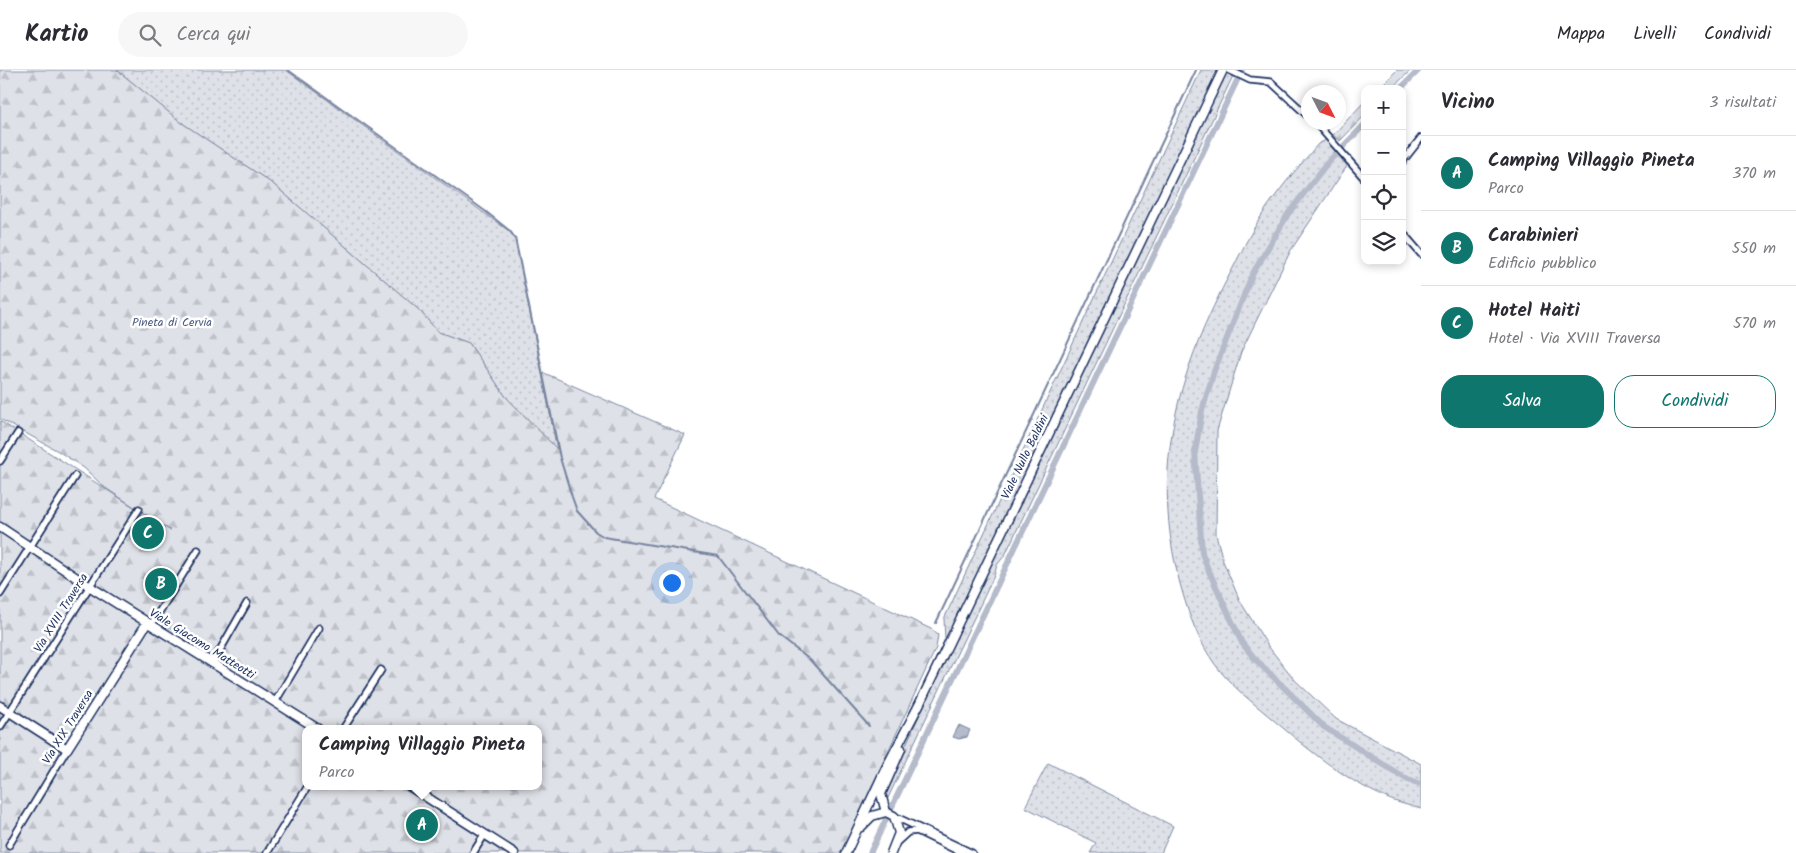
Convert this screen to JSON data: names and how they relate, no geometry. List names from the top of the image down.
{
  "streets": {
    "street": [
      "Viale Nullo Baldini",
      "Via XVIII Traversa",
      "Viale Giacomo Matteotti",
      "Via XIX Traversa"
    ]
  },
  "crossings": [
    ["Via XVIII Traversa", "Viale Giacomo Matteotti"],
    ["Viale Giacomo Matteotti", "Via XIX Traversa"]
  ],
  "parks": ["Pineta di Cervia"],
  "north": "bottom right",
  "page": {
    "header": "Kartio",
    "search": "Cerca qui",
    "nav": ["Mappa", "Livelli", "Condividi"],
    "heading": ["Vicino", "3 risultati"],
    "map_buttons": ["+", "−"],
    "list": [
      {
        "mark": "A",
        "name": "Camping Villaggio Pineta",
        "note": "Parco",
        "value": "370 m"
      },
      {
        "mark": "B",
        "name": "Carabinieri",
        "note": "Edificio pubblico",
        "value": "550 m"
      },
      {
        "mark": "C",
        "name": "Hotel Haiti",
        "note": "Hotel · Via XVIII Traversa",
        "value": "570 m"
      }
    ],
    "buttons": ["Salva", "Condividi"],
    "pins": ["C", "B", "A"],
    "popup": ["Camping Villaggio Pineta", "Parco"]
  }
}
